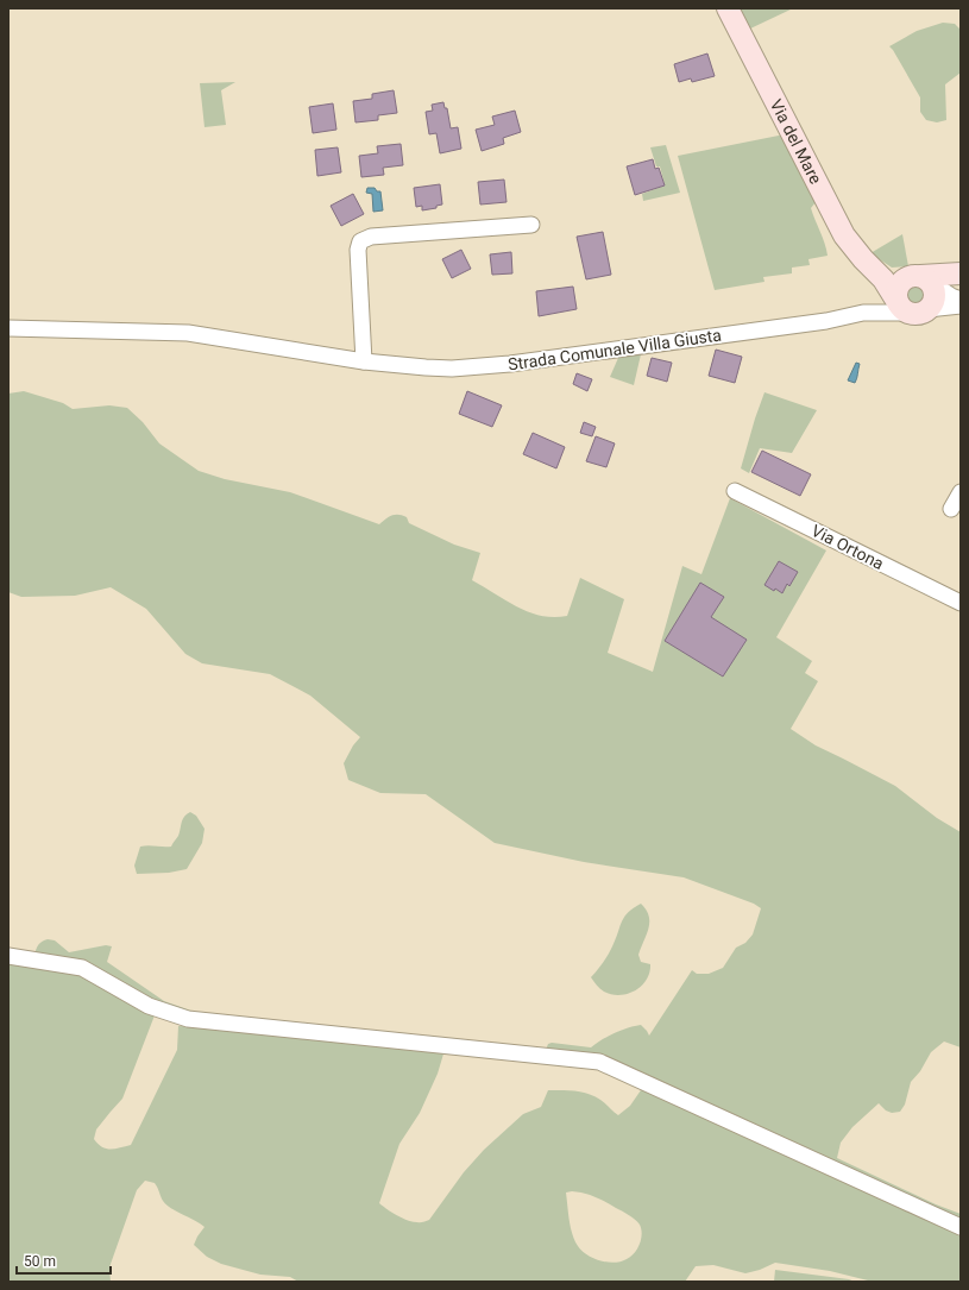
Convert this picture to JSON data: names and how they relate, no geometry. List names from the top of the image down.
{
  "streets": {
    "street": ["Via del Mare", "Strada Comunale Villa Giusta", "Via Ortona"]
  },
  "scale_bar": "50 m"
}
